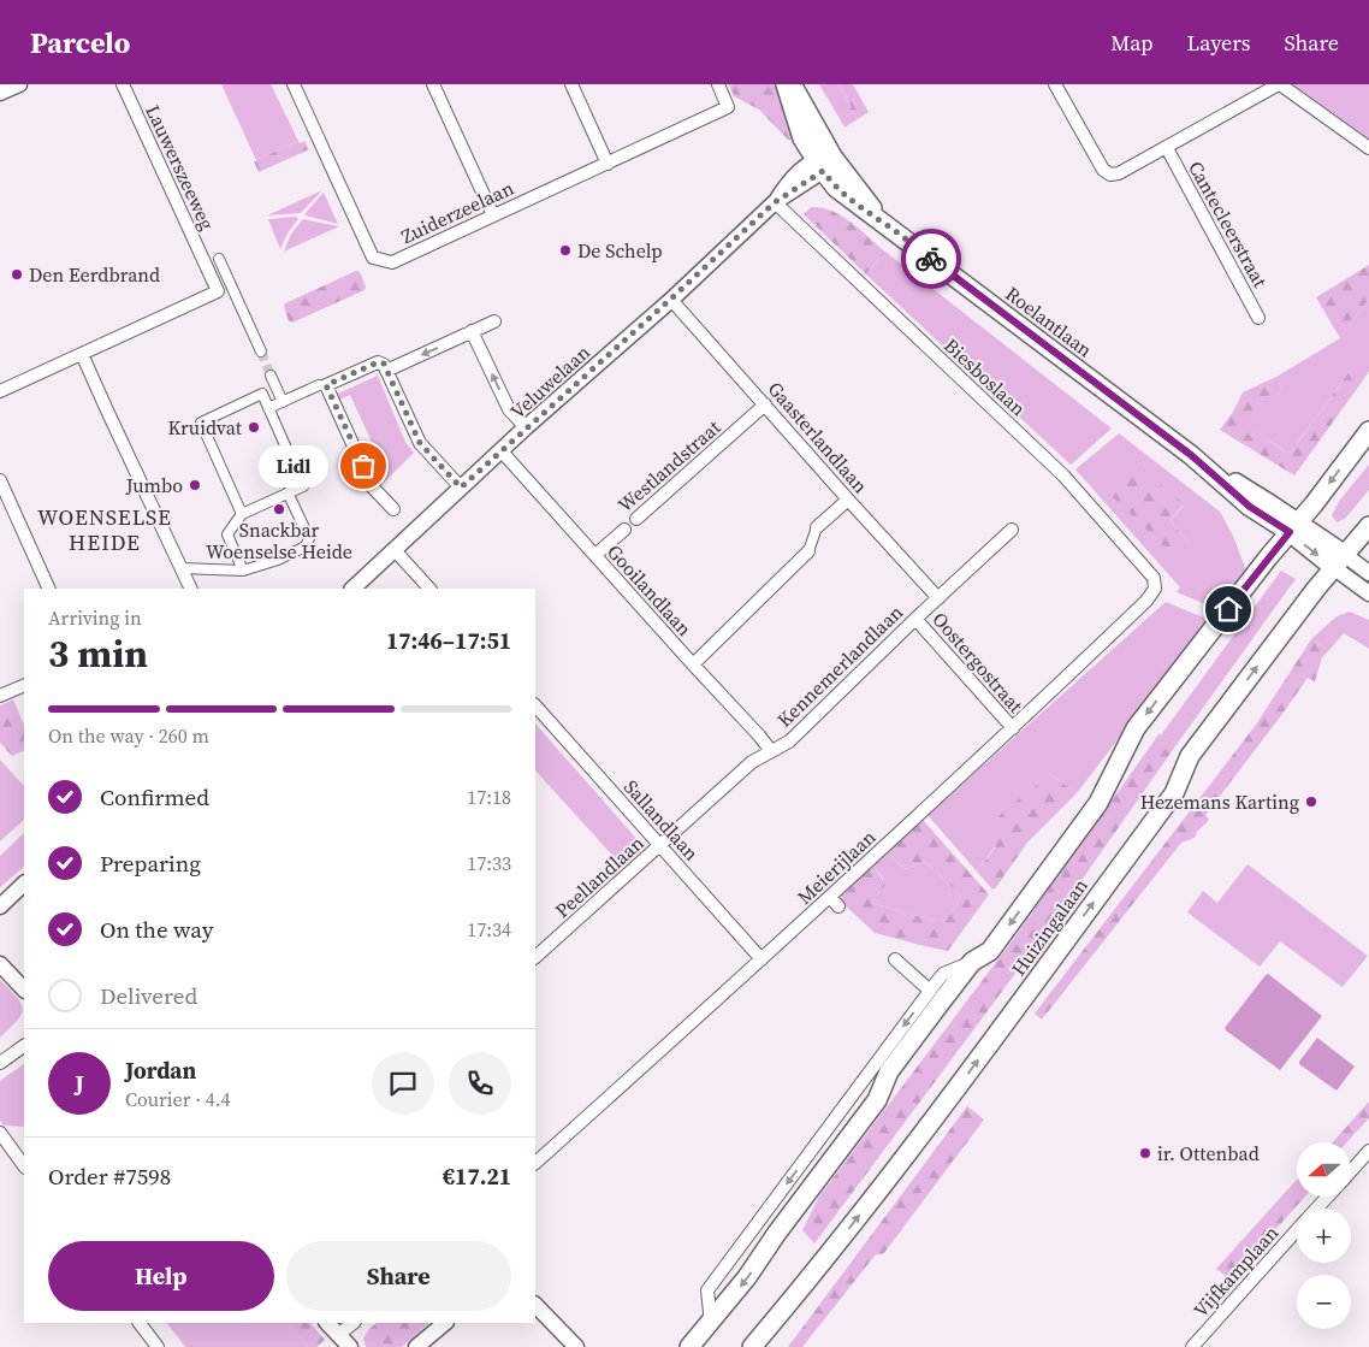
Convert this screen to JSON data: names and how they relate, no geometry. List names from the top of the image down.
{
  "streets": {
    "main road": ["Roelantlaan", "Huizingalaan"],
    "street": [
      "Lauwerszeeweg",
      "Zuiderzeelaan",
      "Cantecleerstraat",
      "Biesboslaan",
      "Veluwelaan",
      "Gaasterlandlaan",
      "Westlandstraat",
      "Gooilandlaan",
      "Oostergostraat",
      "Kennemerlandlaan",
      "Sallandlaan",
      "Meierijlaan",
      "Peellandlaan",
      "Vijfkamplaan"
    ]
  },
  "crossings": [
    ["Roelantlaan", "Veluwelaan"],
    ["Roelantlaan", "Huizingalaan"],
    ["Biesboslaan", "Veluwelaan"],
    ["Biesboslaan", "Meierijlaan"],
    ["Veluwelaan", "Gaasterlandlaan"],
    ["Veluwelaan", "Gooilandlaan"],
    ["Gaasterlandlaan", "Westlandstraat"],
    ["Gaasterlandlaan", "Kennemerlandlaan"],
    ["Westlandstraat", "Gooilandlaan"],
    ["Gooilandlaan", "Kennemerlandlaan"],
    ["Oostergostraat", "Kennemerlandlaan"],
    ["Oostergostraat", "Meierijlaan"],
    ["Kennemerlandlaan", "Sallandlaan"],
    ["Kennemerlandlaan", "Peellandlaan"],
    ["Sallandlaan", "Meierijlaan"],
    ["Sallandlaan", "Peellandlaan"]
  ],
  "districts": ["WOENSELSE HEIDE"],
  "places": [
    "De Schelp",
    "Den Eerdbrand",
    "Kruidvat",
    "Lidl",
    "Jumbo",
    "Snackbar Woenselse Heide",
    "Hezemans Karting",
    "ir. Ottenbad"
  ],
  "north": "left",
  "page": {
    "header": "Parcelo",
    "nav": ["Map", "Layers", "Share"],
    "bubble": "Lidl",
    "heading": ["3 min", "Arriving in", "17:46–17:51"],
    "panel": [
      "Jordan",
      "Courier · 4.4",
      "Order #7598",
      "€17.21"
    ],
    "bar": "On the way · 260 m",
    "list": [
      ["Confirmed", "17:18"],
      ["Preparing", "17:33"],
      ["On the way", "17:34"],
      "Delivered"
    ],
    "round": "J",
    "map_buttons": ["+", "−"],
    "buttons": ["Help", "Share"]
  }
}
